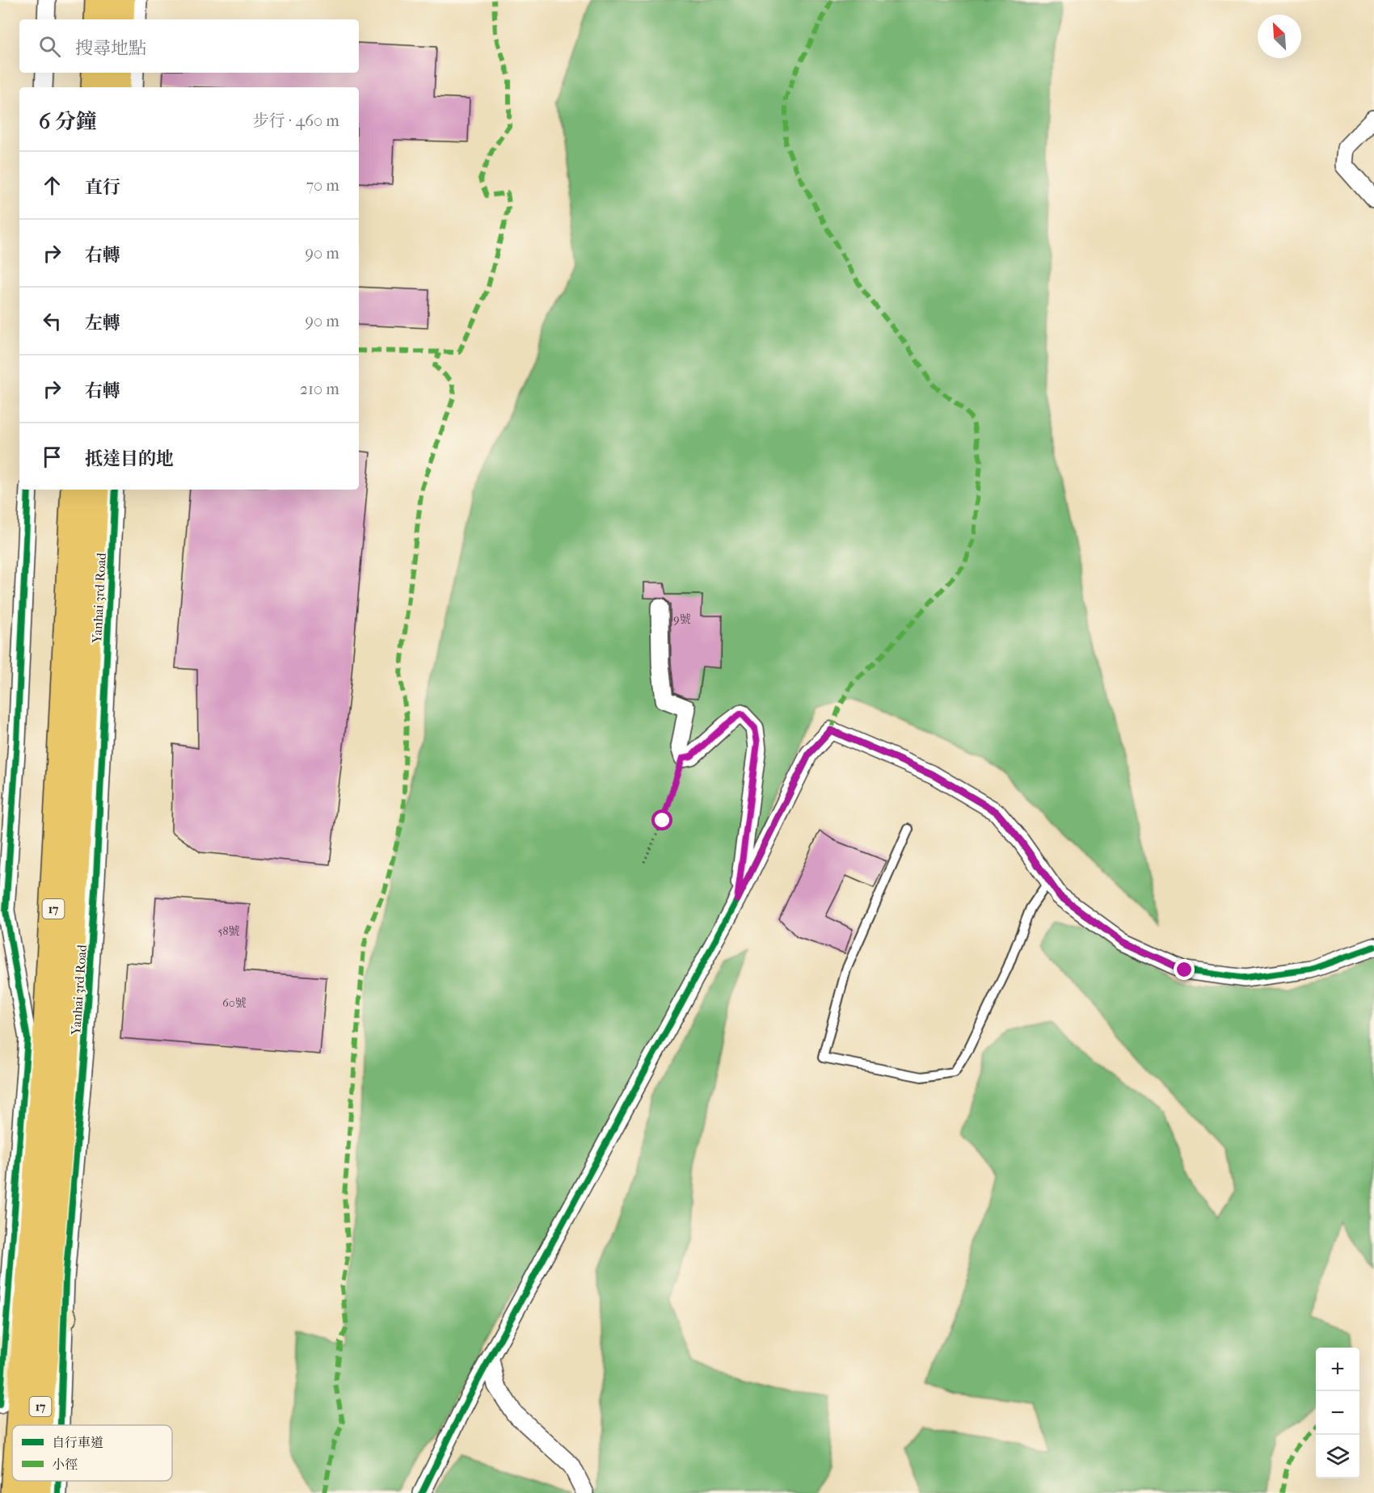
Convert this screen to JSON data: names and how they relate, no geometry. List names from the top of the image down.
{
  "streets": {
    "main road": ["Yanhai 3rd Road", "17"]
  },
  "house_numbers": ["9號", "58號", "60號"],
  "legend": ["自行車道", "小徑"],
  "north": "top left",
  "page": {
    "search": "搜尋地點",
    "heading": ["6 分鐘", "步行 · 460 m"],
    "list": [
      ["直行", "70 m"],
      ["右轉", "90 m"],
      ["左轉", "90 m"],
      ["右轉", "210 m"],
      "抵達目的地"
    ],
    "map_buttons": ["+", "−"]
  }
}
